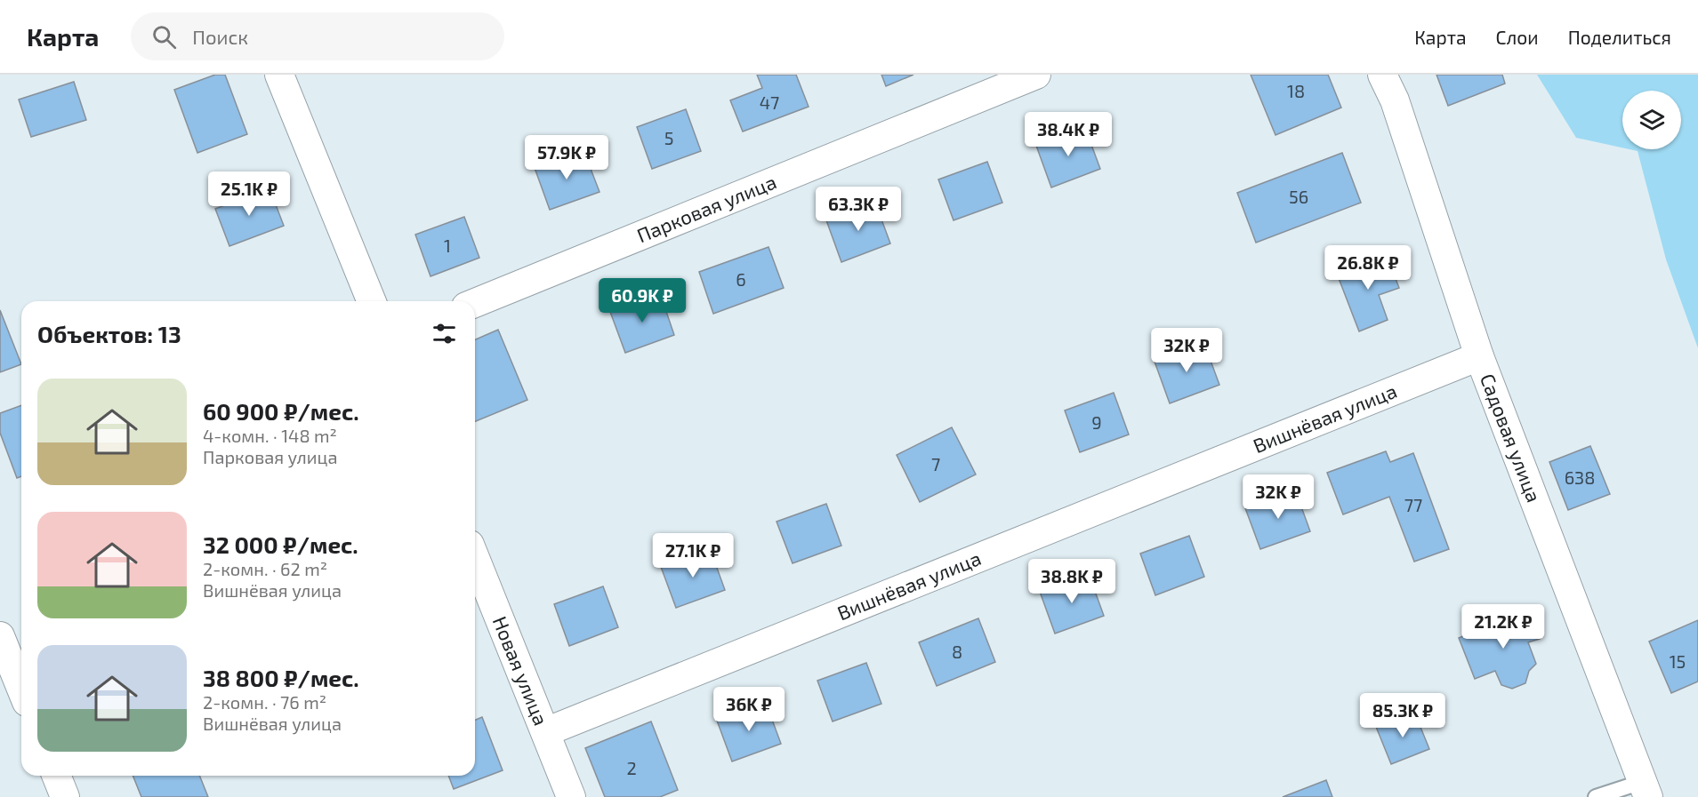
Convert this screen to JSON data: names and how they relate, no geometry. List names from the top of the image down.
{
  "streets": {
    "street": [
      "Парковая улица",
      "Вишнёвая улица",
      "Садовая улица",
      "Новая улица"
    ]
  },
  "crossings": [
    ["Вишнёвая улица", "Садовая улица"],
    ["Вишнёвая улица", "Новая улица"]
  ],
  "house_numbers": [
    "18",
    "47",
    "5",
    "56",
    "1",
    "6",
    "9",
    "7",
    "638",
    "77",
    "8",
    "15",
    "2"
  ],
  "page": {
    "header": "Карта",
    "search": "Поиск",
    "nav": ["Карта", "Слои", "Поделиться"],
    "price": [
      "38.4K ₽",
      "57.9K ₽",
      "25.1K ₽",
      "63.3K ₽",
      "26.8K ₽",
      "60.9K ₽",
      "32K ₽",
      "32K ₽",
      "27.1K ₽",
      "38.8K ₽",
      "21.2K ₽",
      "36K ₽",
      "85.3K ₽"
    ],
    "heading": "Объектов: 13",
    "list": [
      {
        "name": "60 900 ₽/мес.",
        "note": "4-комн. · 148 m² · Парковая улица"
      },
      {
        "name": "32 000 ₽/мес.",
        "note": "2-комн. · 62 m² · Вишнёвая улица"
      },
      {
        "name": "38 800 ₽/мес.",
        "note": "2-комн. · 76 m² · Вишнёвая улица"
      }
    ]
  }
}
